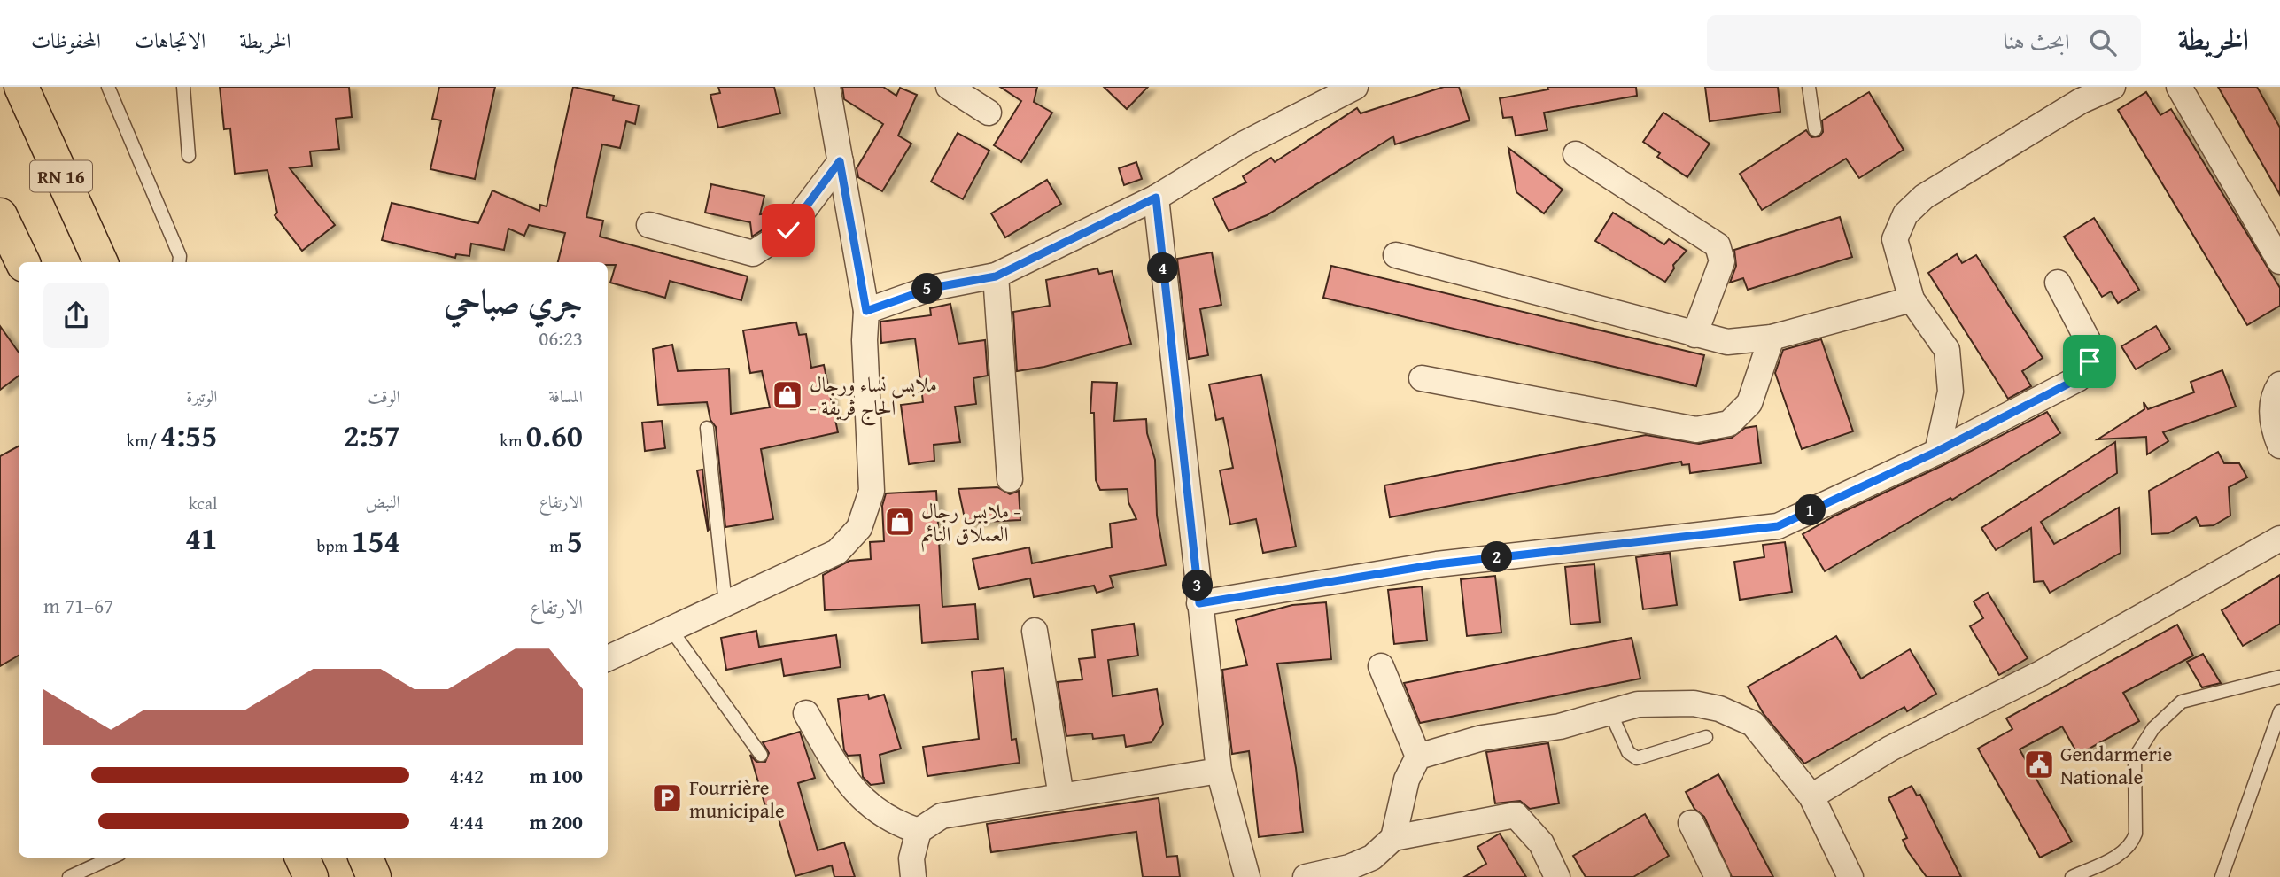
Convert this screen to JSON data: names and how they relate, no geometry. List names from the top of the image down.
{
  "streets": {
    "highway": ["RN 16"]
  },
  "places": {
    "shop": ["ملابس نساء ورجال - الحاج ڨريفة", "ملابس رجال - العملاق النائم"],
    "public building": ["Gendarmerie Nationale"],
    "parking": ["Fourrière municipale"]
  },
  "page": {
    "header": "الخريطة",
    "search": "ابحث هنا",
    "nav": ["الخريطة", "الاتجاهات", "المحفوظات"],
    "pins": [
      "4",
      "5",
      "1",
      "2",
      "3"
    ],
    "heading": ["جري صباحي", "06:23"],
    "stats": [
      ["المسافة", "0.60 km"],
      ["الوقت", "2:57"],
      ["الوتيرة", "4:55 /km"],
      ["الارتفاع", "5 m"],
      ["النبض", "154 bpm"],
      ["kcal", "41"]
    ],
    "chart": ["الارتفاع", "67–71 m"],
    "list": [
      {
        "name": "100 m",
        "note": "4:42"
      },
      {
        "name": "200 m",
        "note": "4:44"
      }
    ]
  }
}
